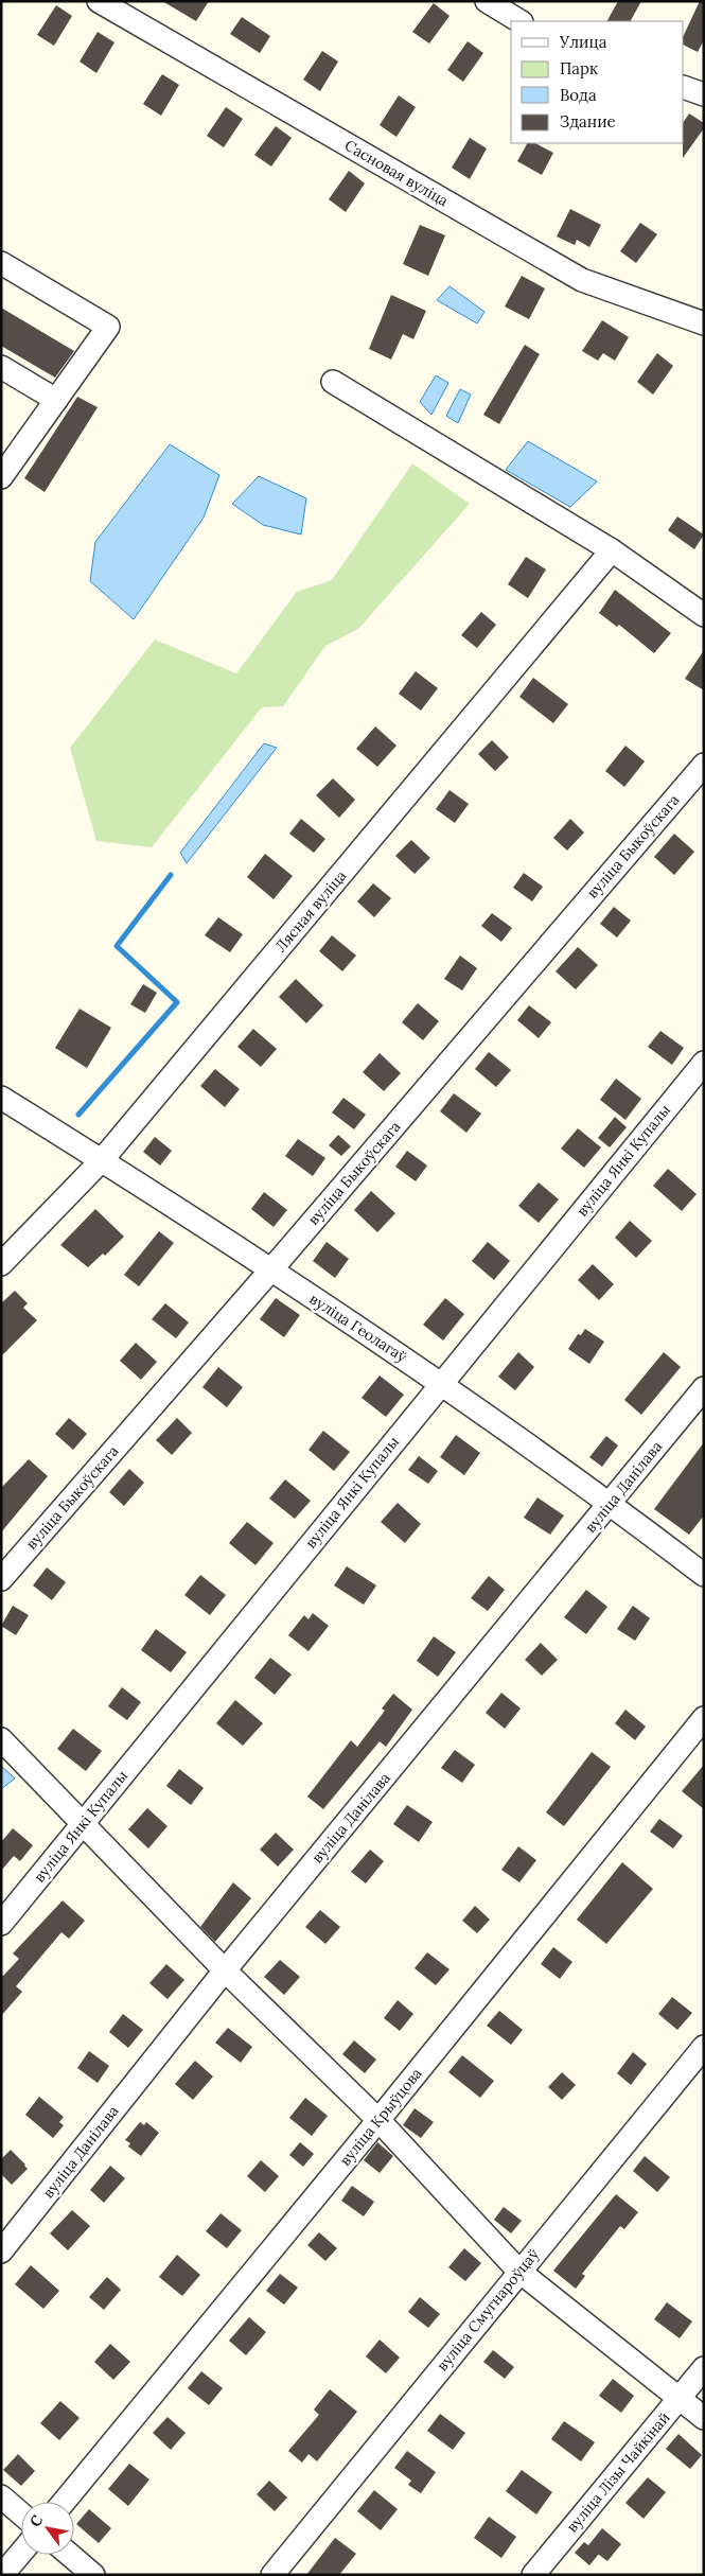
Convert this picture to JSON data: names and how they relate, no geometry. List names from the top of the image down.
{
  "streets": {
    "street": [
      "Сасновая вуліца",
      "вуліца Быкоўскага",
      "Лясная вуліца",
      "вуліца Янкі Купалы",
      "вуліца Геолагаў",
      "вуліца Данілава",
      "вуліца Крыўцова",
      "вуліца Смугнароўцаў",
      "вуліца Лізы Чайкінай"
    ]
  },
  "crossings": [
    ["вуліца Быкоўскага", "вуліца Геолагаў"],
    ["Лясная вуліца", "вуліца Геолагаў"],
    ["вуліца Янкі Купалы", "вуліца Геолагаў"],
    ["вуліца Геолагаў", "вуліца Данілава"]
  ],
  "legend": [
    "Улица",
    "Парк",
    "Вода",
    "Здание"
  ],
  "north": "top left"
}
